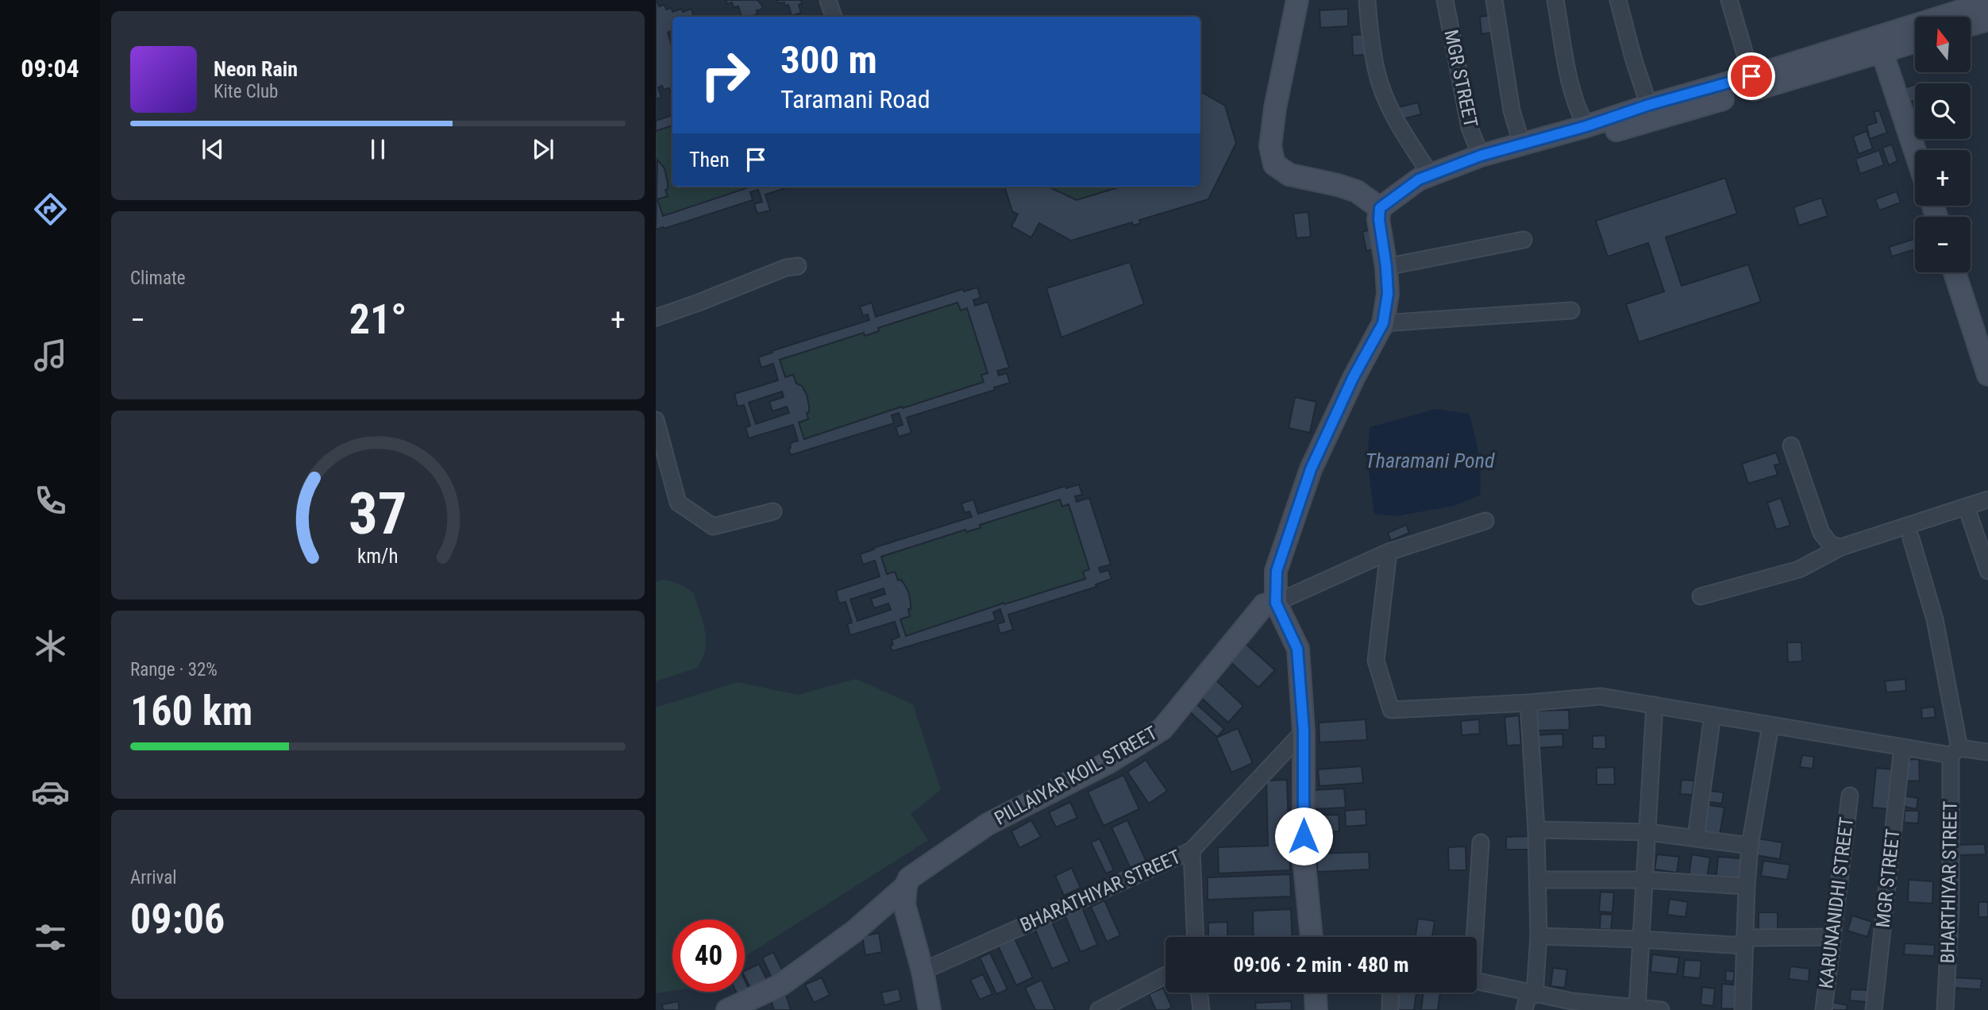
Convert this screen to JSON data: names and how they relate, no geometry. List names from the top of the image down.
{
  "streets": {
    "street": [
      "MGR STREET",
      "PILLAIYAR KOIL STREET",
      "BHARTHIYAR STREET",
      "BHARATHIYAR STREET",
      "KARUNANIDHI STREET"
    ]
  },
  "water": ["Tharamani Pond"],
  "north": "top",
  "page": {
    "tabs": "09:04",
    "map_buttons": ["+", "−"],
    "turn": ["300 m", "Taramani Road"],
    "song": ["Neon Rain", "Kite Club"],
    "then": "Then",
    "tile": [
      "Climate",
      ["Range · 32%", "160 km"],
      ["Arrival", "09:06"]
    ],
    "heat": ["−", "21°", "+"],
    "limit": "40",
    "trip": "09:06 · 2 min · 480 m",
    "gauge": ["37", "km/h"]
  }
}
